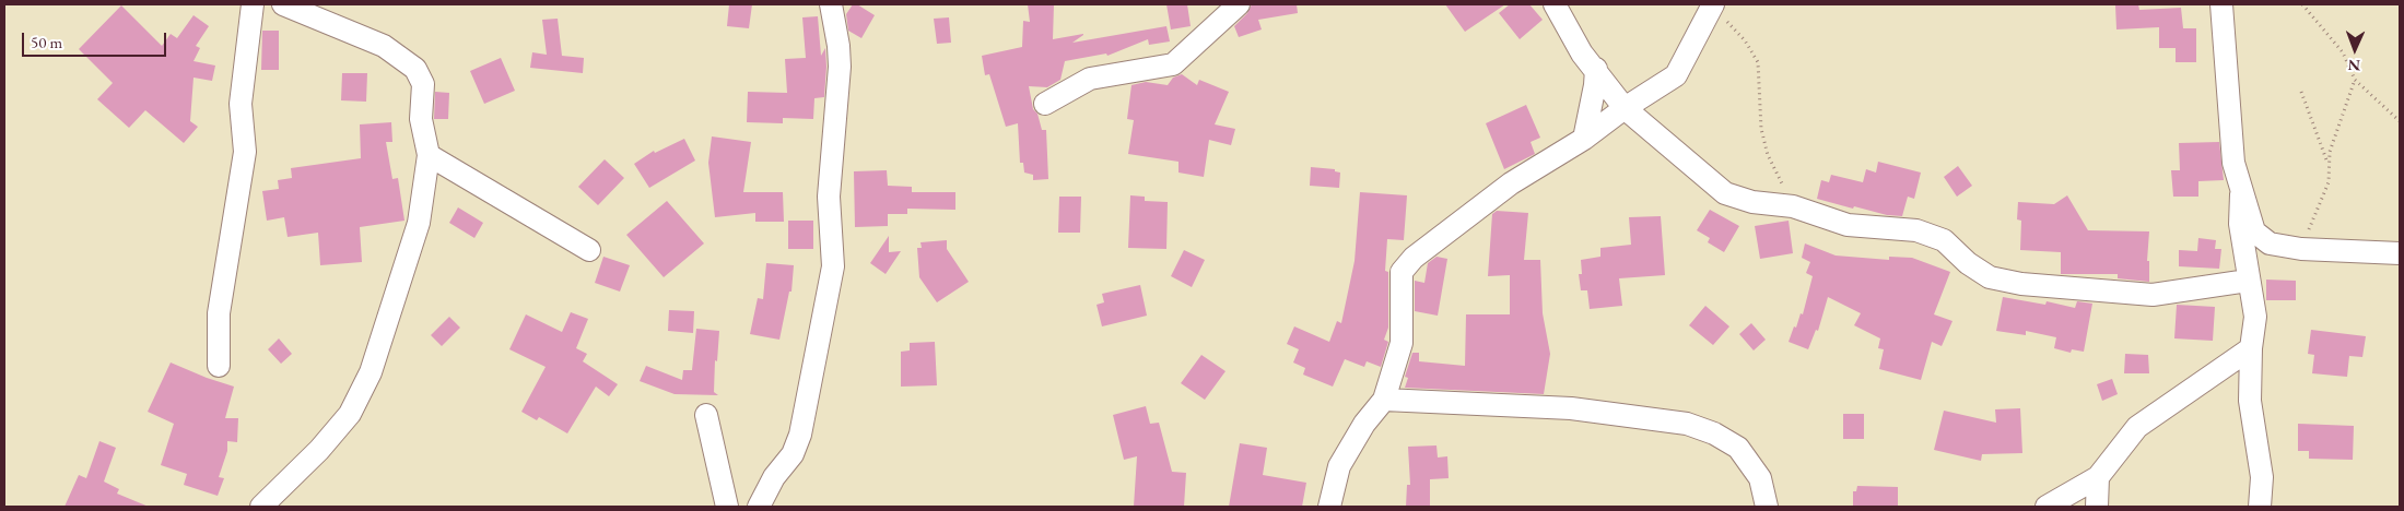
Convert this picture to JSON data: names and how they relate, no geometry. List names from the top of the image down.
{
  "scale_bar": "50 m",
  "north": "bottom"
}
